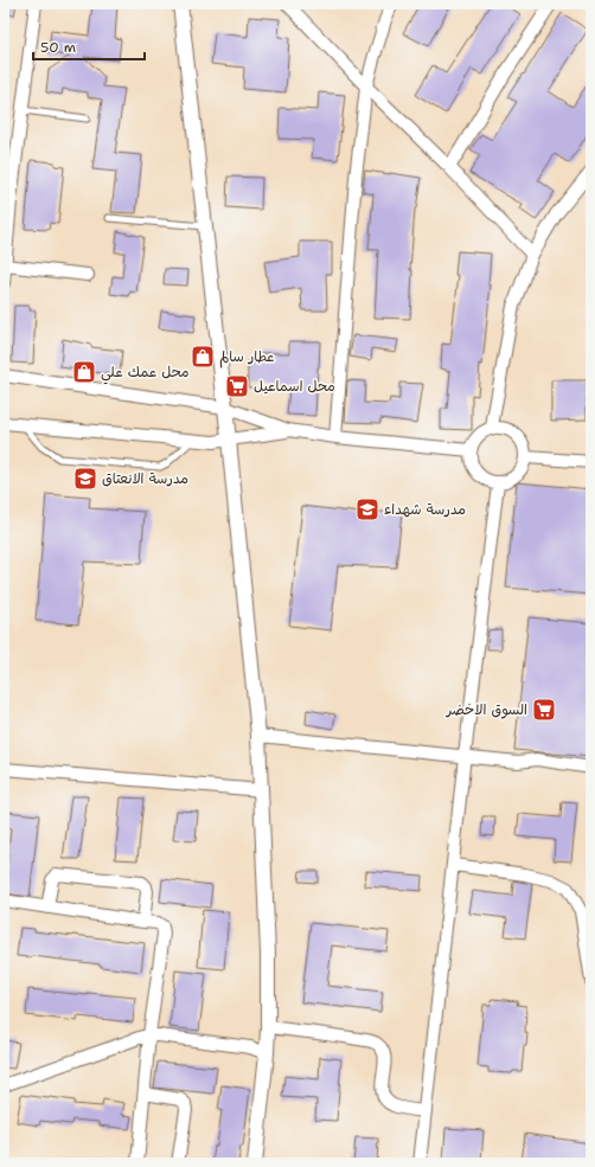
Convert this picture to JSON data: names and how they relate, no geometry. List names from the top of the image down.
{
  "places": {
    "shop": ["عطار سالم", "محل عمك علي"],
    "supermarket": ["محل اسماعيل", "السوق الاخضر"],
    "school or university": ["مدرسة الانعتاق", "مدرسة شهداء"]
  },
  "scale_bar": "50 m"
}
